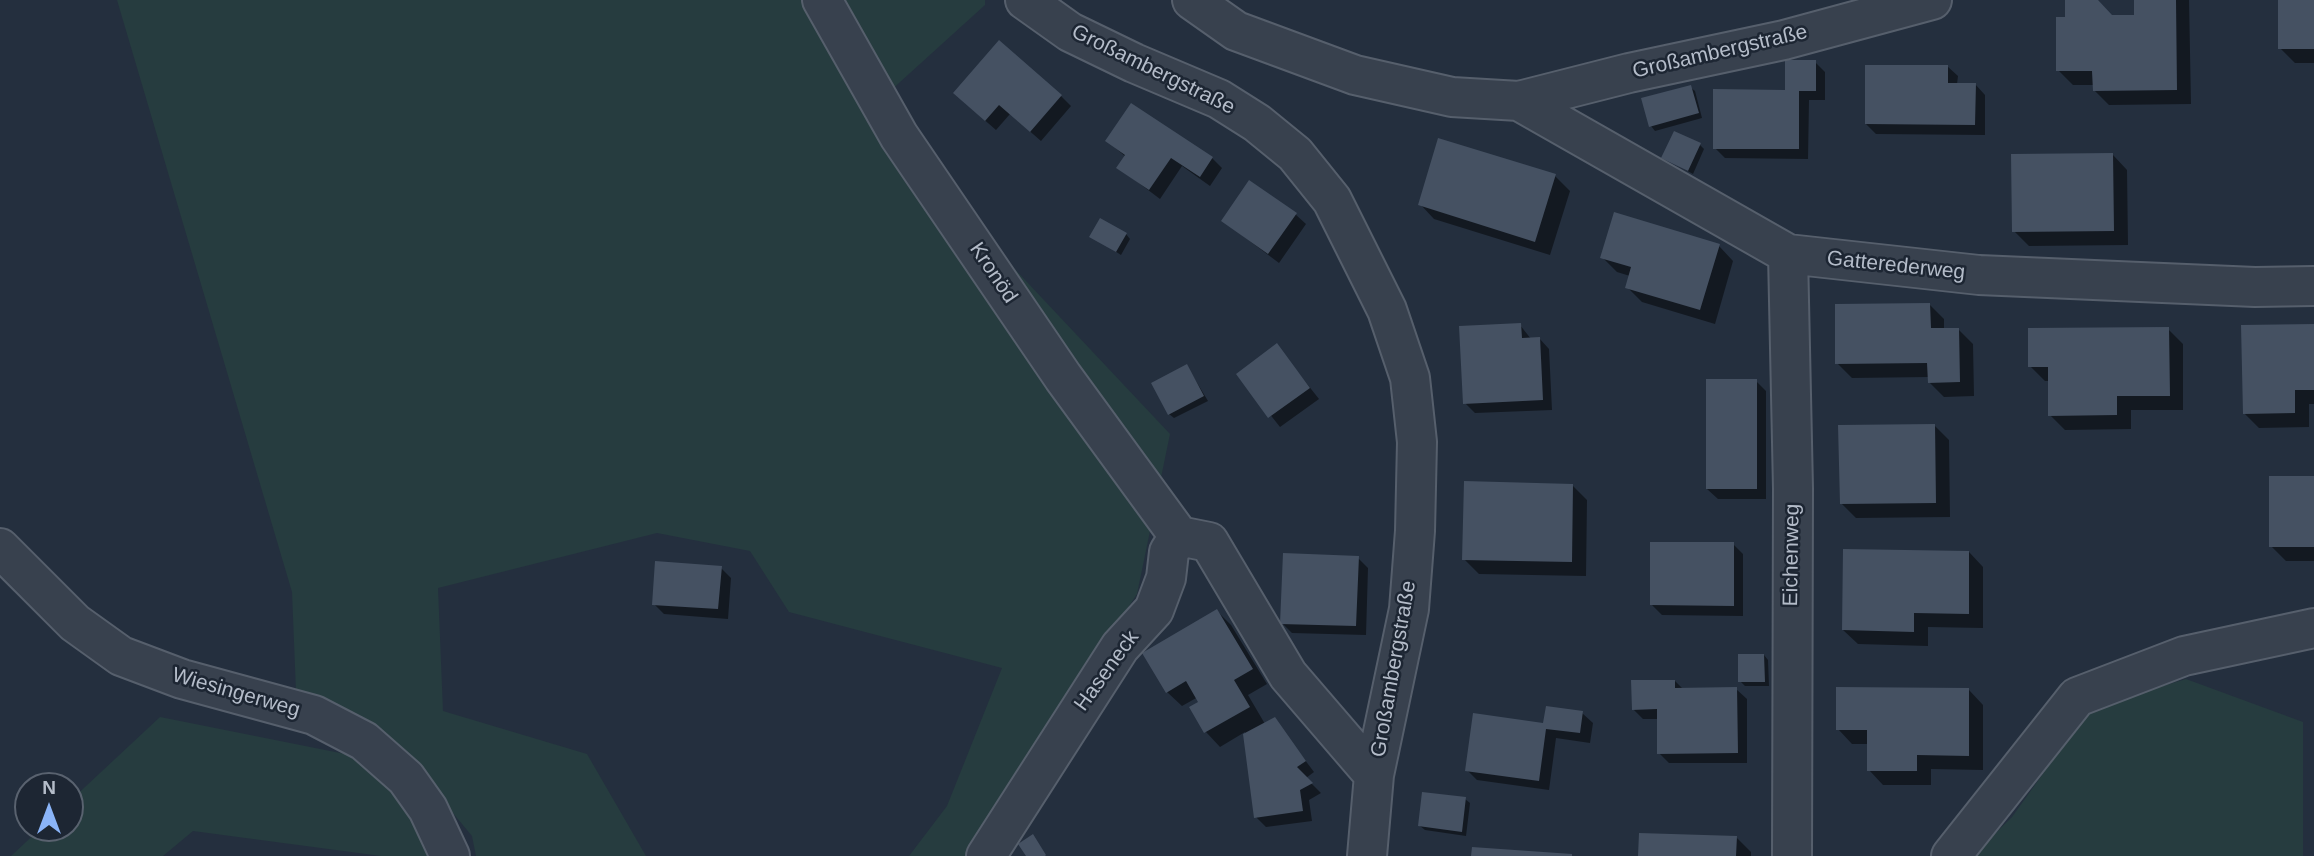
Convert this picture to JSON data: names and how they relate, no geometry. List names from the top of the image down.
{
  "streets": {
    "street": [
      "Großambergstraße",
      "Gatterederweg",
      "Kronöd",
      "Eichenweg",
      "Haseneck",
      "Wiesingerweg"
    ]
  },
  "crossings": [
    ["Großambergstraße", "Gatterederweg"],
    ["Gatterederweg", "Eichenweg"],
    ["Kronöd", "Haseneck"]
  ],
  "north": "top"
}
